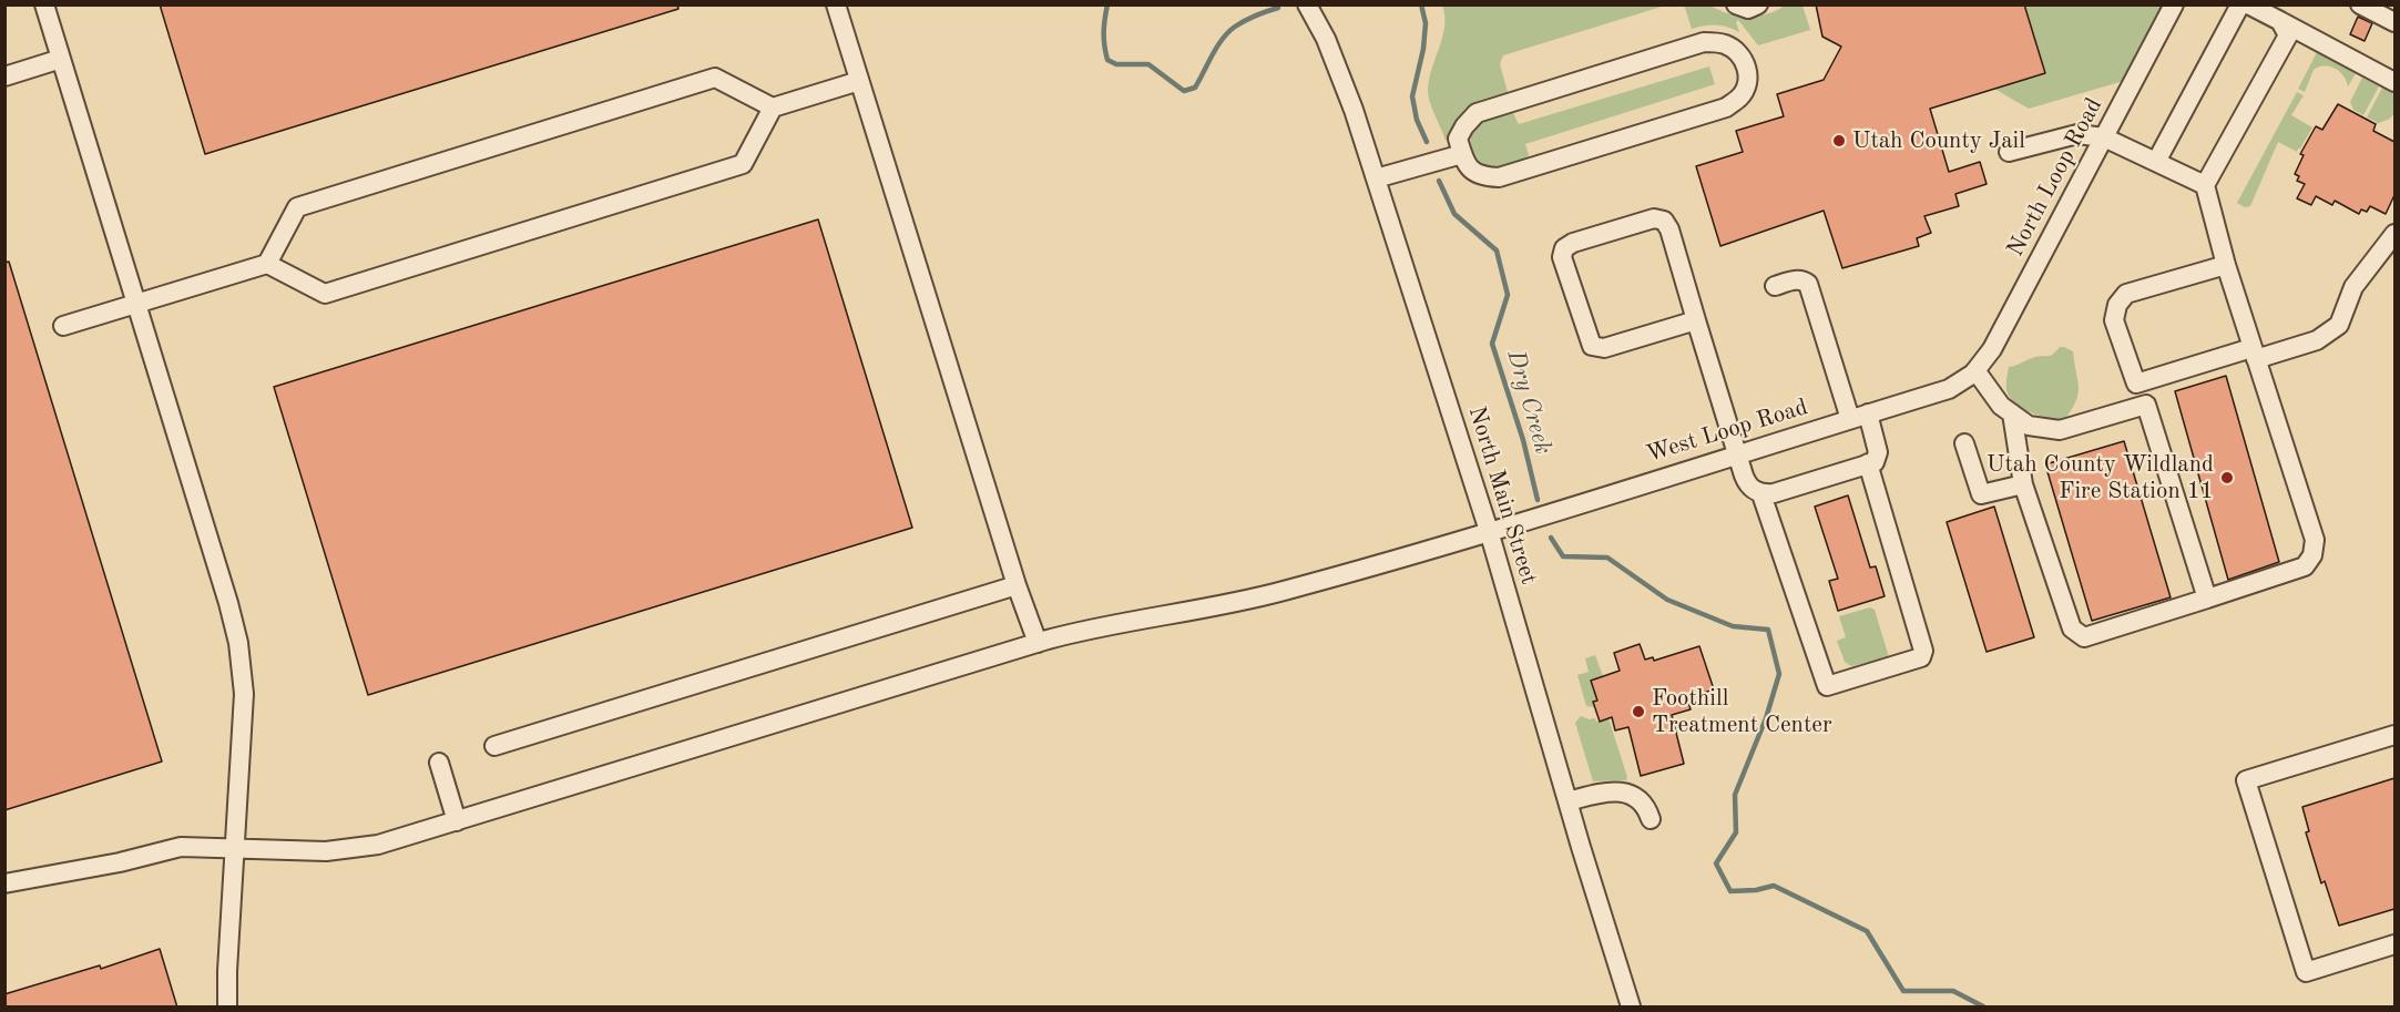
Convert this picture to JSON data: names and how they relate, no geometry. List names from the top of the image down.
{
  "streets": {
    "street": ["North Loop Road", "West Loop Road", "North Main Street"]
  },
  "crossings": [
    ["North Loop Road", "West Loop Road"],
    ["West Loop Road", "North Main Street"]
  ],
  "water": ["Dry Creek"],
  "places": ["Utah County Jail", "Utah County Wildland Fire Station 11", "Foothill Treatment Center"]
}
